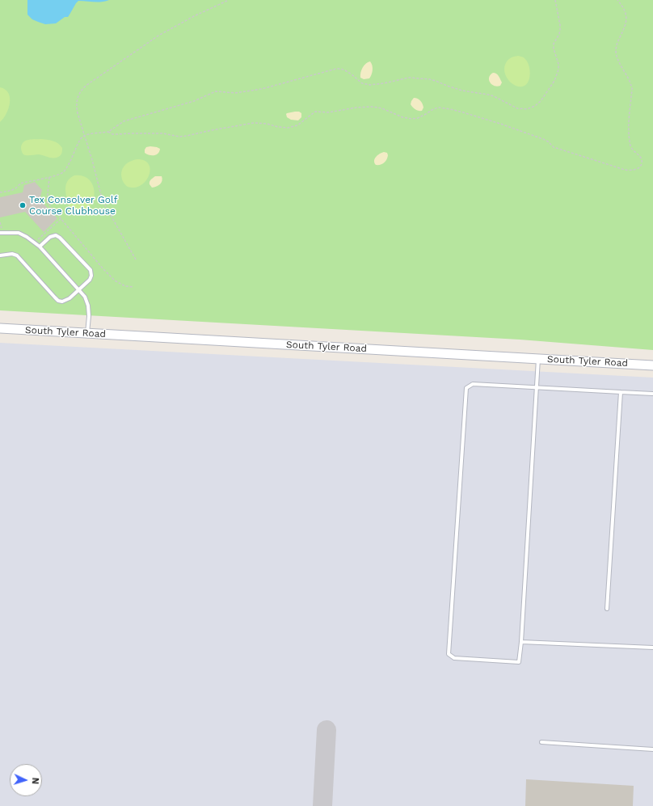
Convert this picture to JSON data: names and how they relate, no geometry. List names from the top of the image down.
{
  "streets": {
    "street": ["South Tyler Road"]
  },
  "places": ["Tex Consolver Golf Course Clubhouse"],
  "north": "right"
}
